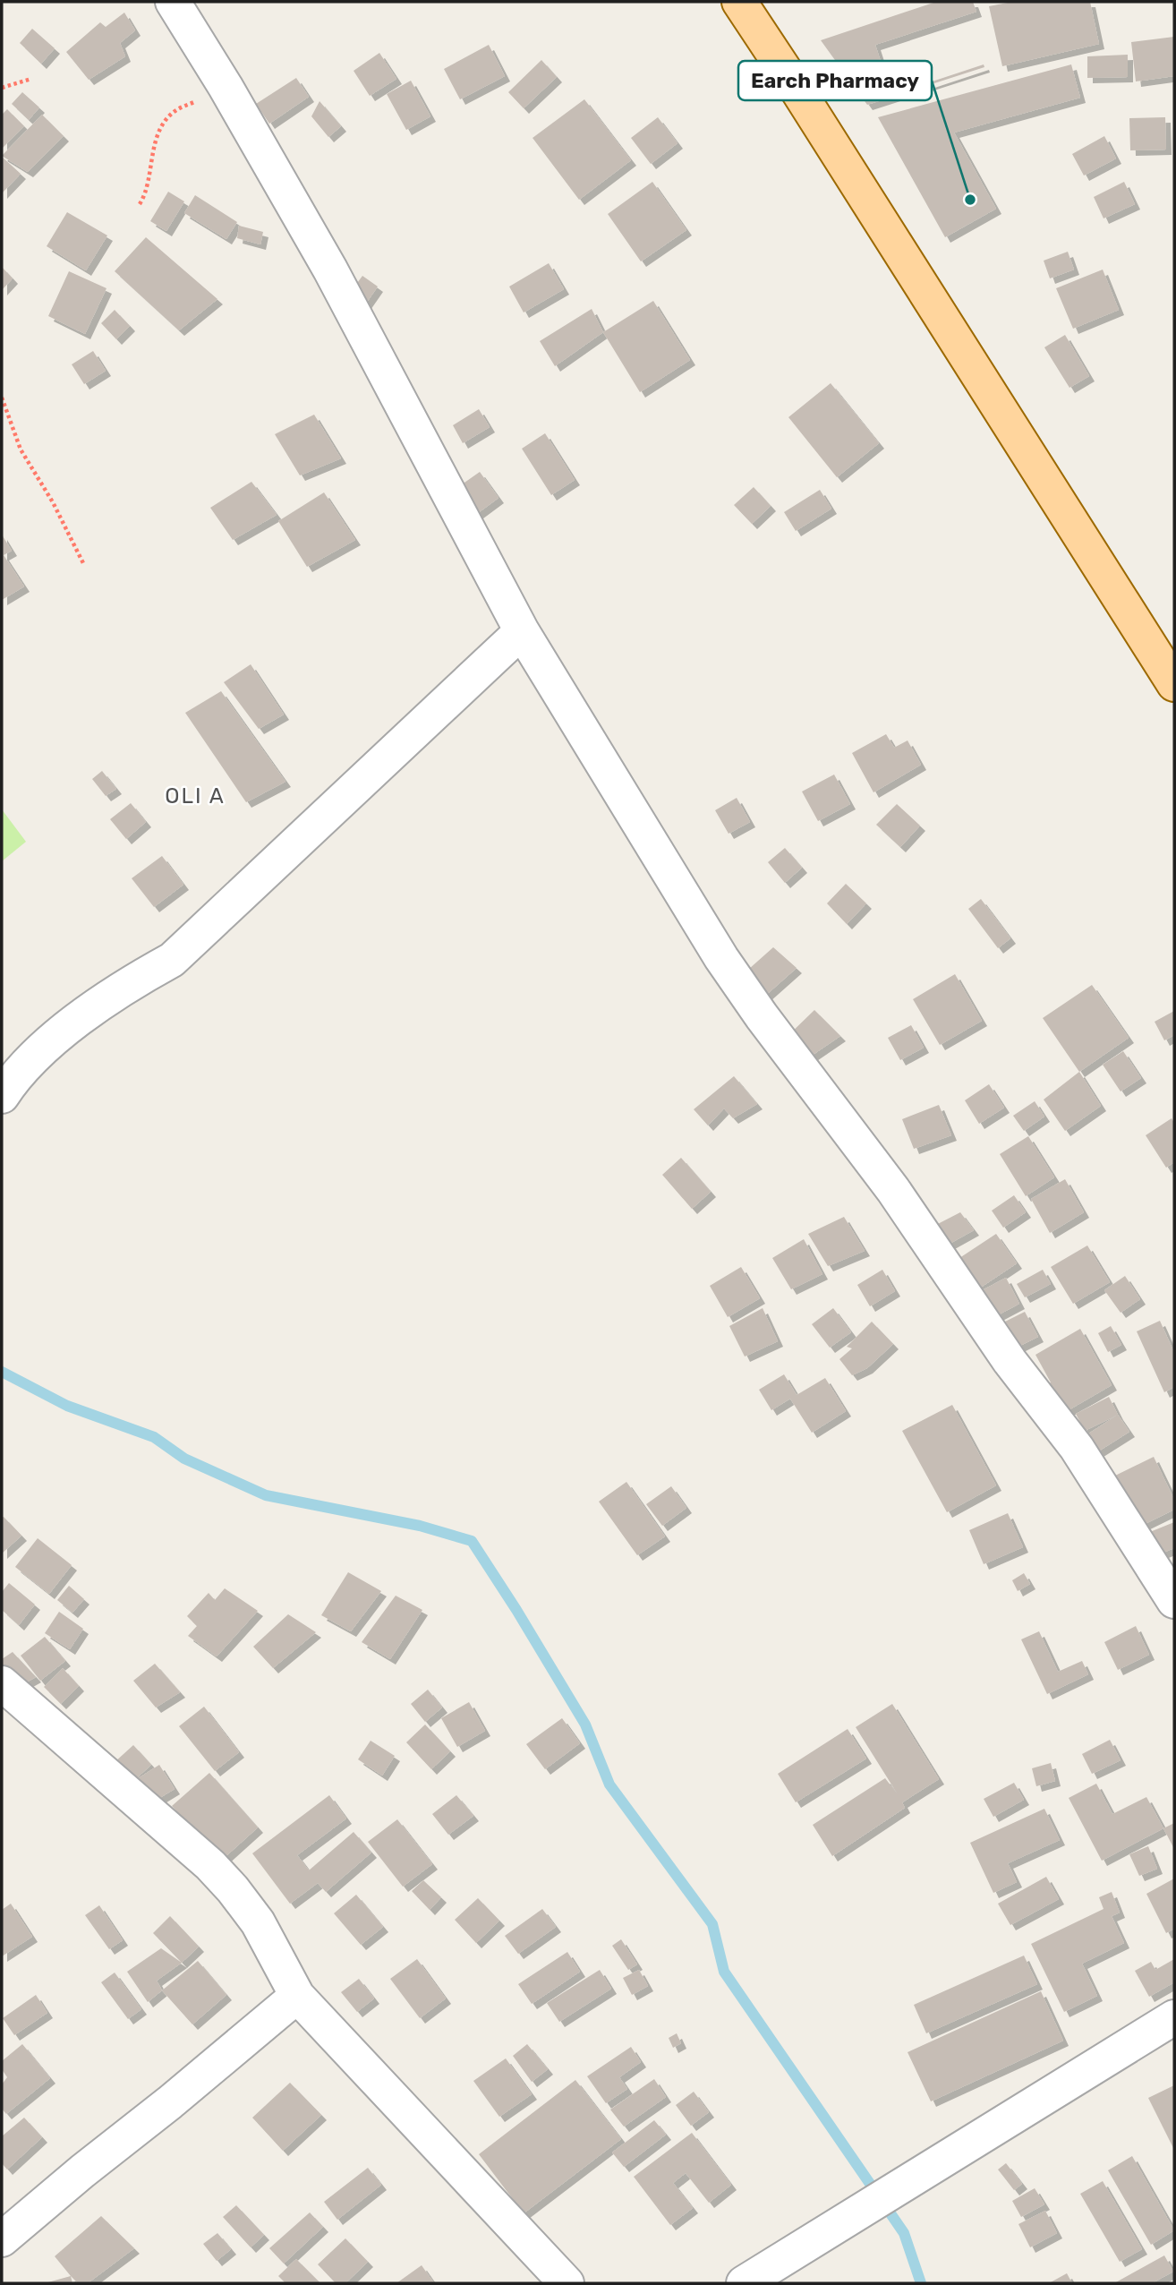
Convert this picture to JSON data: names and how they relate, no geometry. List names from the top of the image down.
{
  "districts": ["OLI A"],
  "places": ["Earch Pharmacy"]
}
